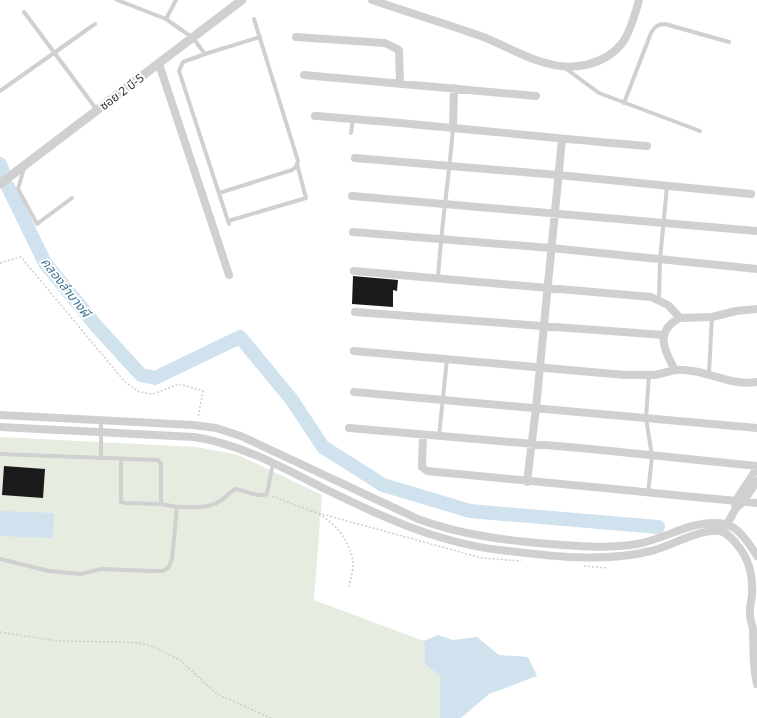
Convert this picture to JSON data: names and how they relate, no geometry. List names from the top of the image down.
{
  "streets": {
    "street": ["ซอย 2 บี-5"]
  },
  "water": ["คลองลำบางผี"]
}
